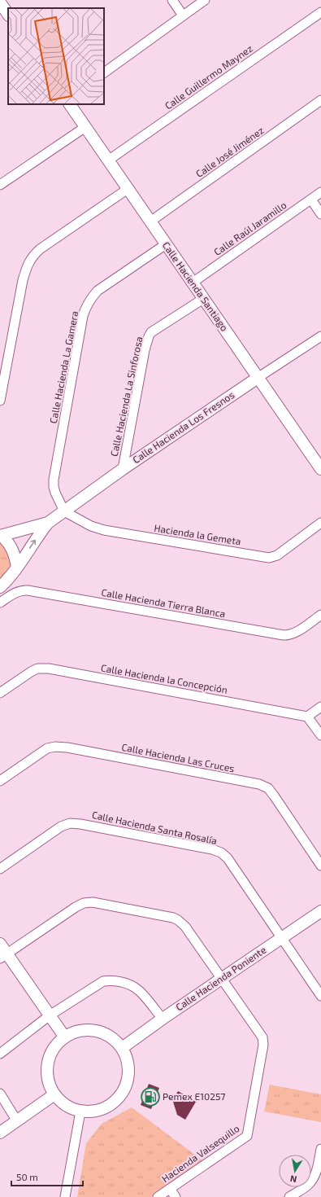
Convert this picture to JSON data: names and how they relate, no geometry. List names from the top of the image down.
{
  "streets": {
    "street": [
      "Calle Guillermo Maynez",
      "Calle José Jiménez",
      "Calle Raúl Jaramillo",
      "Calle Hacienda Santiago",
      "Calle Hacienda La Gamera",
      "Calle Hacienda La Sinforosa",
      "Calle Hacienda Los Fresnos",
      "Hacienda la Gemeta",
      "Calle Hacienda Tierra Blanca",
      "Calle Hacienda la Concepción",
      "Calle Hacienda Las Cruces",
      "Calle Hacienda Santa Rosalía",
      "Calle Hacienda Poniente",
      "Hacienda Valsequillo"
    ]
  },
  "crossings": [
    ["Calle Guillermo Maynez", "Calle Hacienda Santiago"],
    ["Calle José Jiménez", "Calle Hacienda Santiago"],
    ["Calle Raúl Jaramillo", "Calle Hacienda Santiago"],
    ["Calle Hacienda Santiago", "Calle Hacienda La Gamera"],
    ["Calle Hacienda Santiago", "Calle Hacienda La Sinforosa"],
    ["Calle Hacienda Santiago", "Calle Hacienda Los Fresnos"],
    ["Calle Hacienda La Gamera", "Calle Hacienda Los Fresnos"],
    ["Calle Hacienda La Gamera", "Hacienda la Gemeta"],
    ["Calle Hacienda La Sinforosa", "Calle Hacienda Los Fresnos"],
    ["Calle Hacienda Los Fresnos", "Hacienda la Gemeta"],
    ["Calle Hacienda Santa Rosalía", "Calle Hacienda Poniente"],
    ["Calle Hacienda Poniente", "Hacienda Valsequillo"]
  ],
  "places": {
    "fuel station": ["Pemex E10257"]
  },
  "scale_bar": "50 m",
  "north": "bottom"
}
